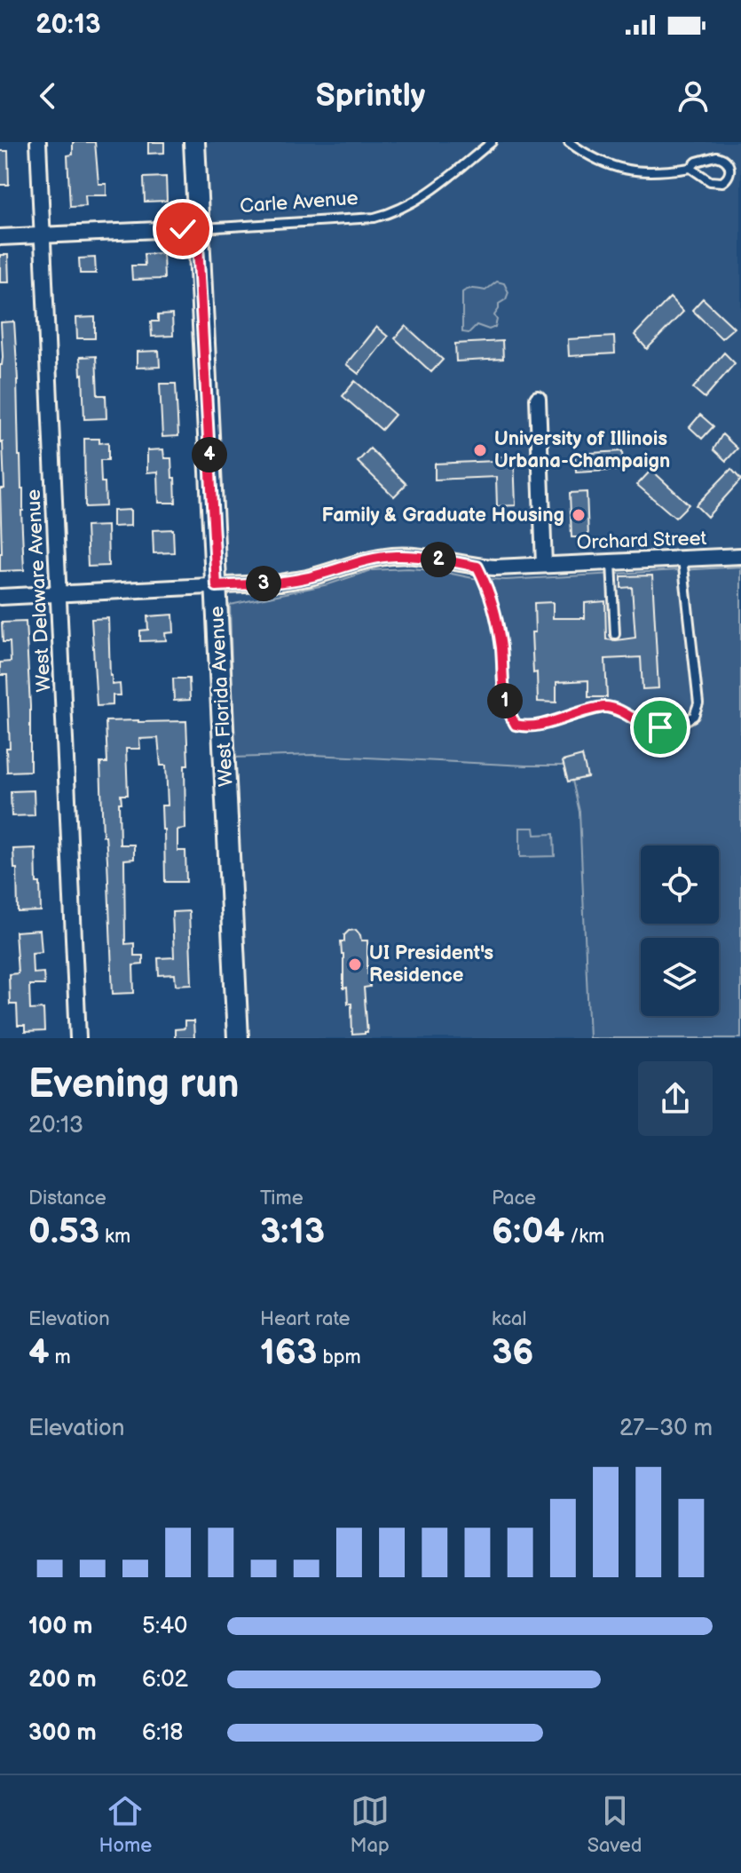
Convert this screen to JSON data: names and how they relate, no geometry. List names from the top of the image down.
{
  "streets": {
    "main road": ["West Florida Avenue"],
    "street": ["Carle Avenue", "Orchard Street", "West Delaware Avenue"]
  },
  "crossings": [
    ["Carle Avenue", "West Delaware Avenue"],
    ["Carle Avenue", "West Florida Avenue"],
    ["Orchard Street", "West Delaware Avenue"],
    ["Orchard Street", "West Florida Avenue"]
  ],
  "places": ["University of Illinois Urbana-Champaign", "Family & Graduate Housing", "UI President's Residence"],
  "page": {
    "status": "20:13",
    "header": "Sprintly",
    "pins": [
      "4",
      "2",
      "3",
      "1"
    ],
    "heading": ["Evening run", "20:13"],
    "stats": [
      ["Distance", "0.53 km"],
      ["Time", "3:13"],
      ["Pace", "6:04 /km"],
      ["Elevation", "4 m"],
      ["Heart rate", "163 bpm"],
      ["kcal", "36"]
    ],
    "chart": ["Elevation", "27–30 m"],
    "list": [
      {
        "name": "100 m",
        "note": "5:40"
      },
      {
        "name": "200 m",
        "note": "6:02"
      },
      {
        "name": "300 m",
        "note": "6:18"
      }
    ],
    "tabs": ["Home", "Map", "Saved"]
  }
}
